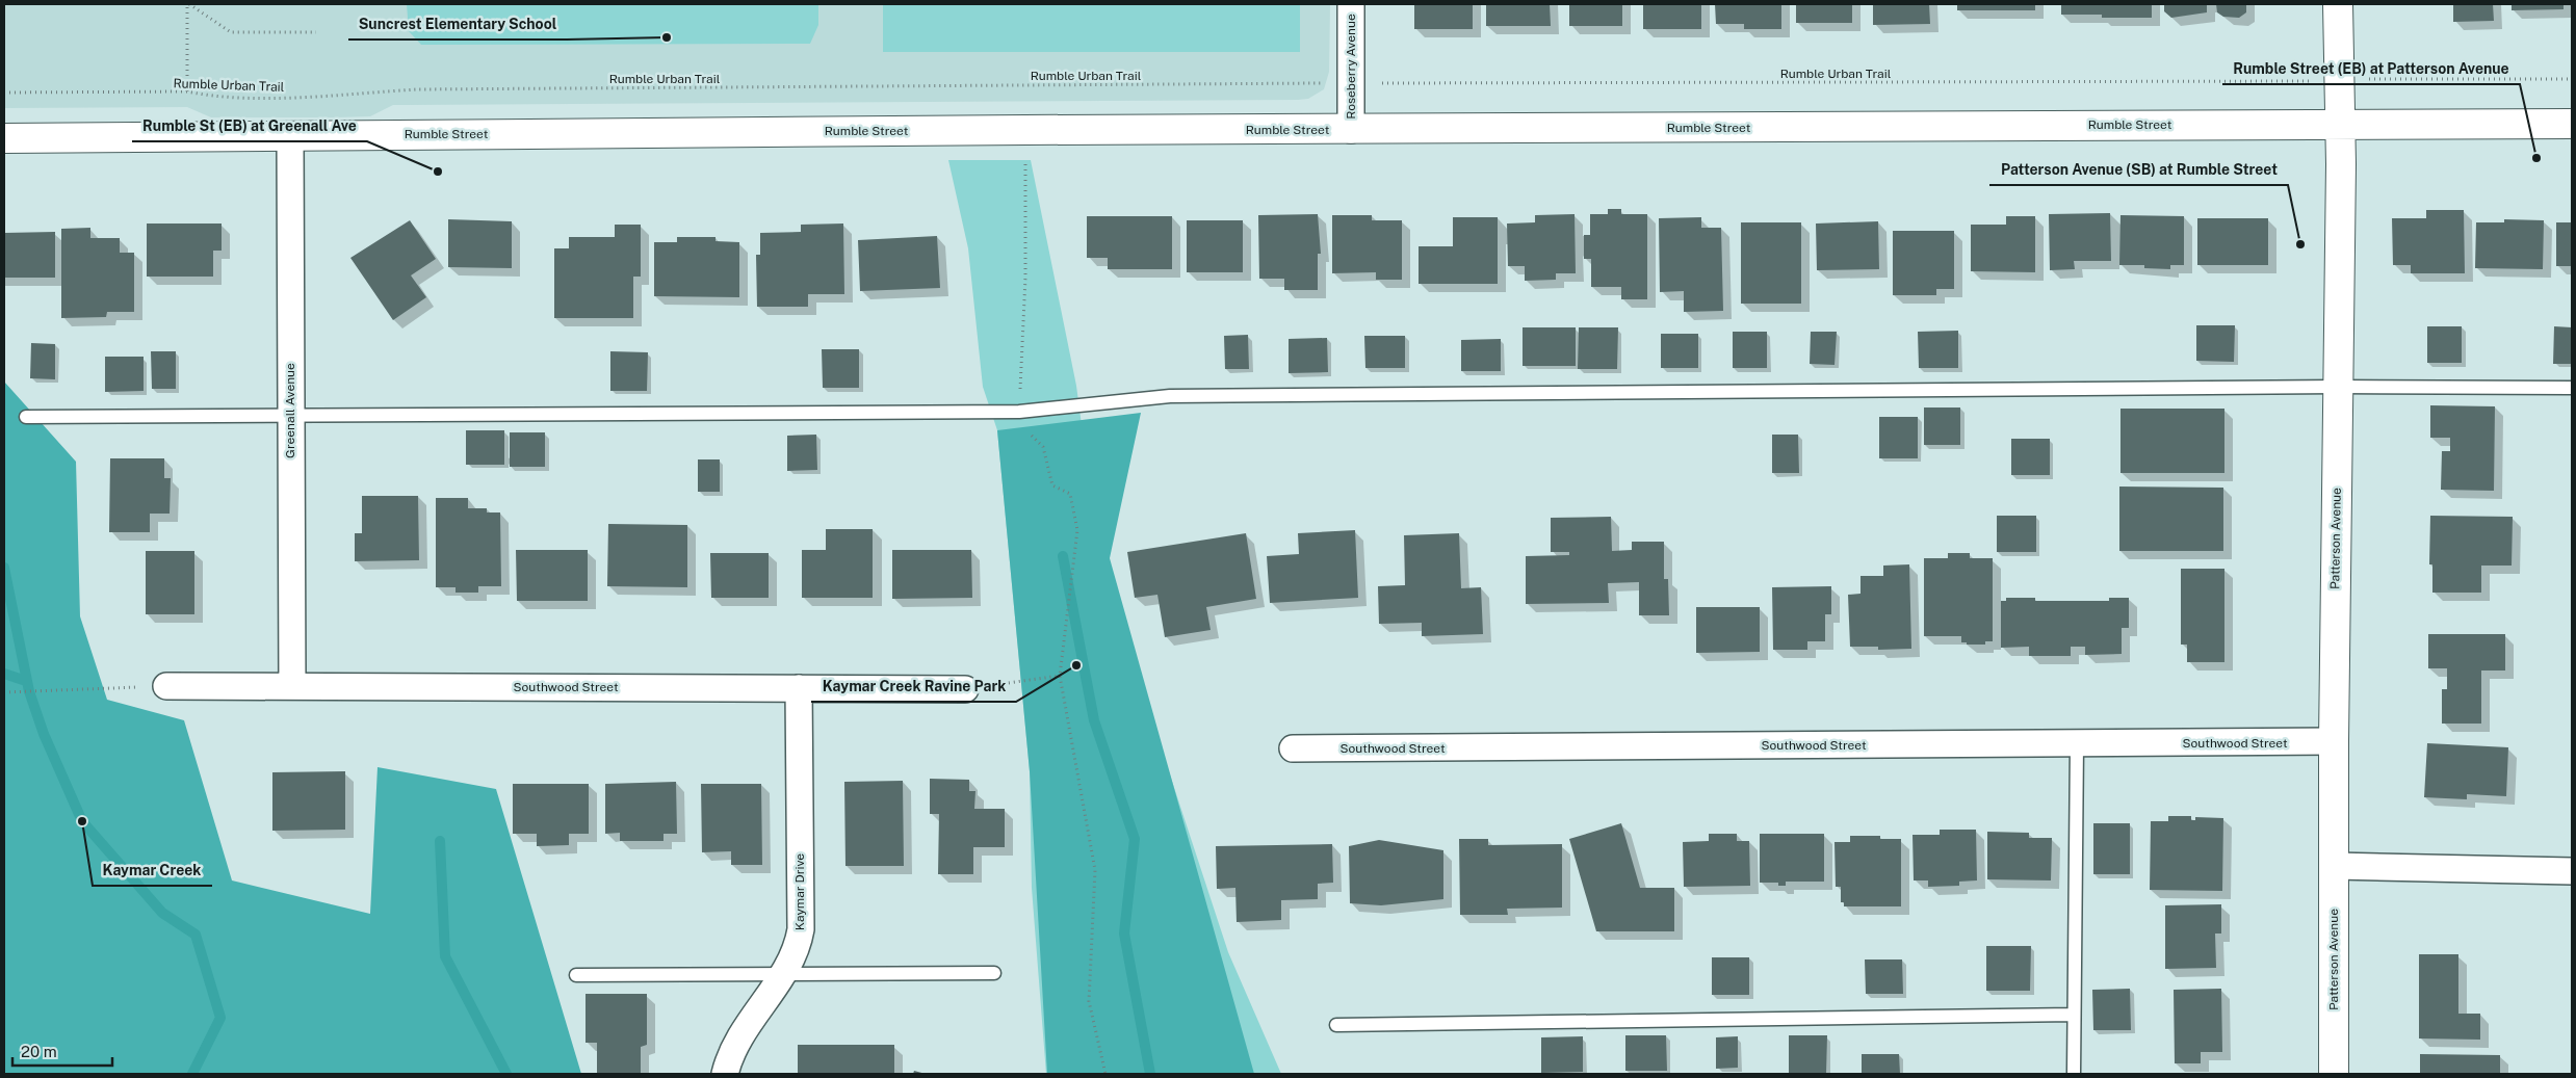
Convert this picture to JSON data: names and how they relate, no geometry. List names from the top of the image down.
{
  "streets": {
    "street": [
      "Roseberry Avenue",
      "Rumble Street",
      "Greenall Avenue",
      "Patterson Avenue",
      "Southwood Street",
      "Kaymar Drive"
    ],
    "path": ["Rumble Urban Trail"]
  },
  "crossings": [
    ["Roseberry Avenue", "Rumble Street"],
    ["Rumble Street", "Greenall Avenue"],
    ["Rumble Street", "Patterson Avenue"],
    ["Greenall Avenue", "Southwood Street"],
    ["Patterson Avenue", "Southwood Street"],
    ["Southwood Street", "Kaymar Drive"]
  ],
  "places": [
    "Suncrest Elementary School",
    "Rumble Street (EB) at Patterson Avenue",
    "Rumble St (EB) at Greenall Ave",
    "Patterson Avenue (SB) at Rumble Street",
    "Kaymar Creek Ravine Park",
    "Kaymar Creek"
  ],
  "scale_bar": "20 m"
}
